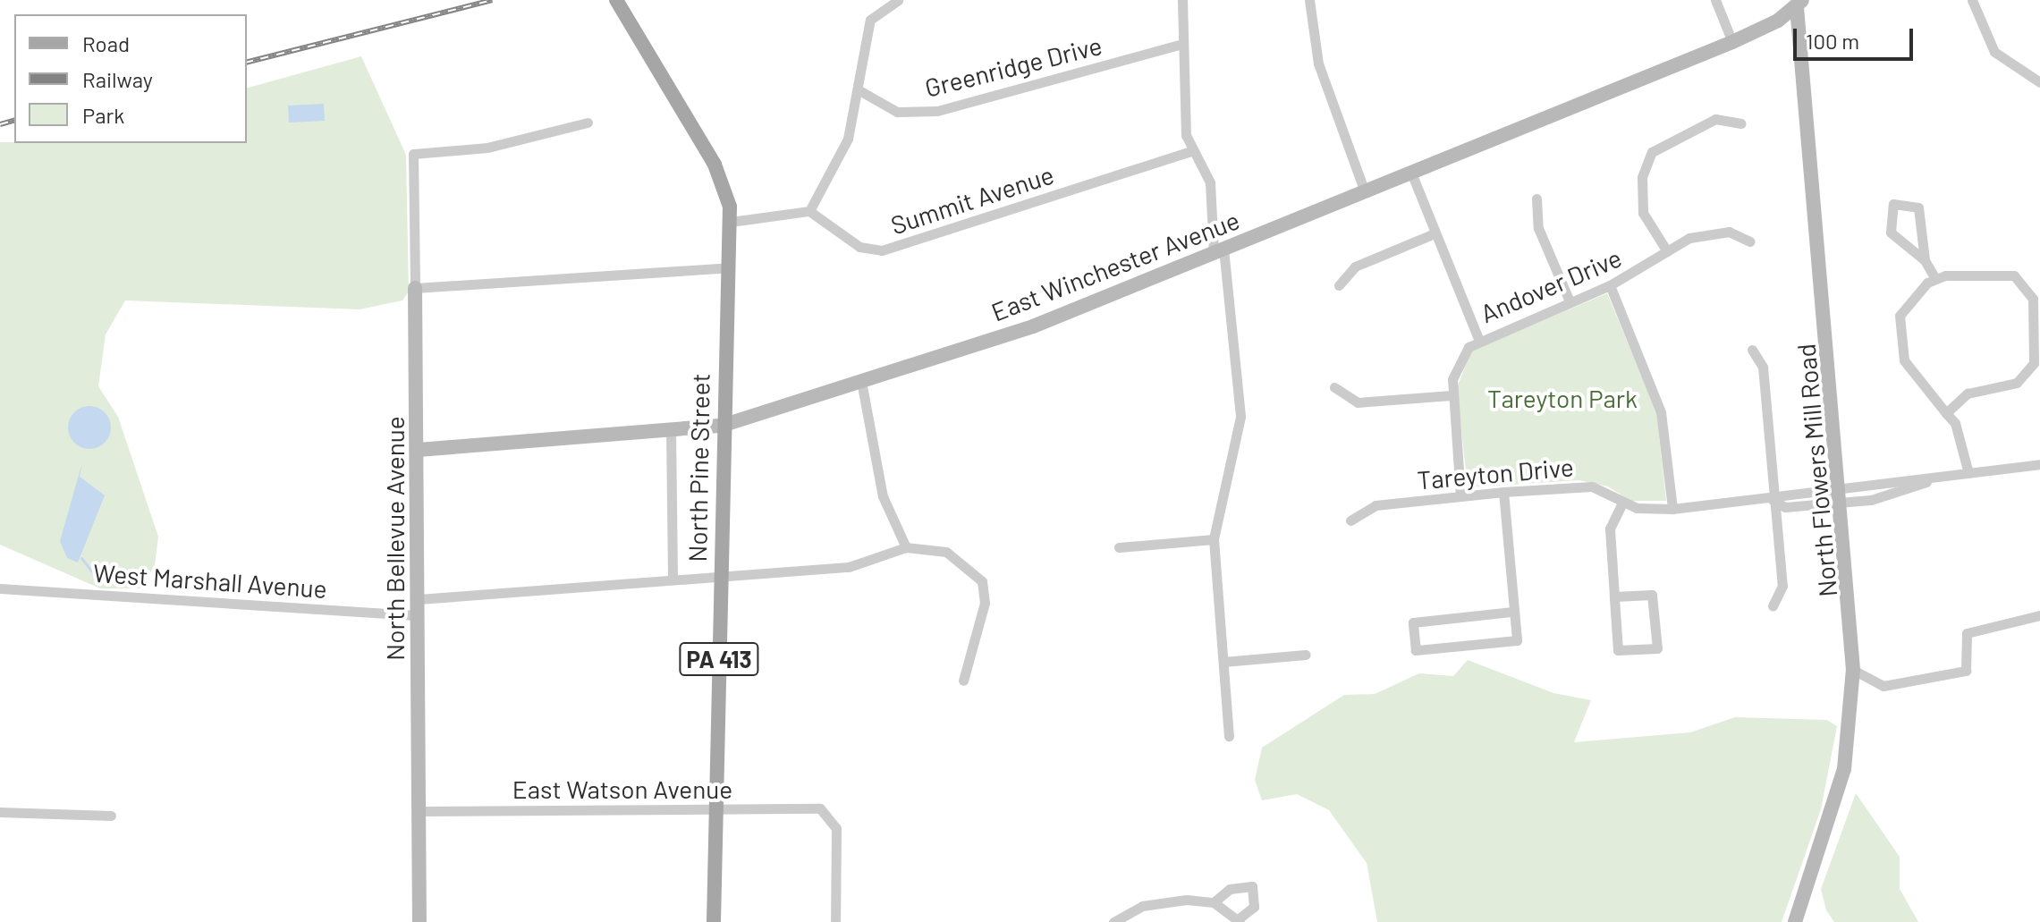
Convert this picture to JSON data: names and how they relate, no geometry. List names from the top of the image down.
{
  "streets": {
    "main road": ["North Pine Street", "PA 413"],
    "street": [
      "Greenridge Drive",
      "Summit Avenue",
      "East Winchester Avenue",
      "Andover Drive",
      "North Flowers Mill Road",
      "Tareyton Drive",
      "North Bellevue Avenue",
      "West Marshall Avenue",
      "East Watson Avenue"
    ]
  },
  "crossings": [
    ["East Winchester Avenue", "North Pine Street"],
    ["East Winchester Avenue", "North Flowers Mill Road"],
    ["East Winchester Avenue", "North Bellevue Avenue"],
    ["Andover Drive", "Tareyton Drive"],
    ["North Pine Street", "East Watson Avenue"],
    ["North Flowers Mill Road", "Tareyton Drive"],
    ["North Bellevue Avenue", "West Marshall Avenue"],
    ["North Bellevue Avenue", "East Watson Avenue"]
  ],
  "parks": ["Tareyton Park"],
  "legend": ["Road", "Railway", "Park"],
  "scale_bar": "100 m"
}
